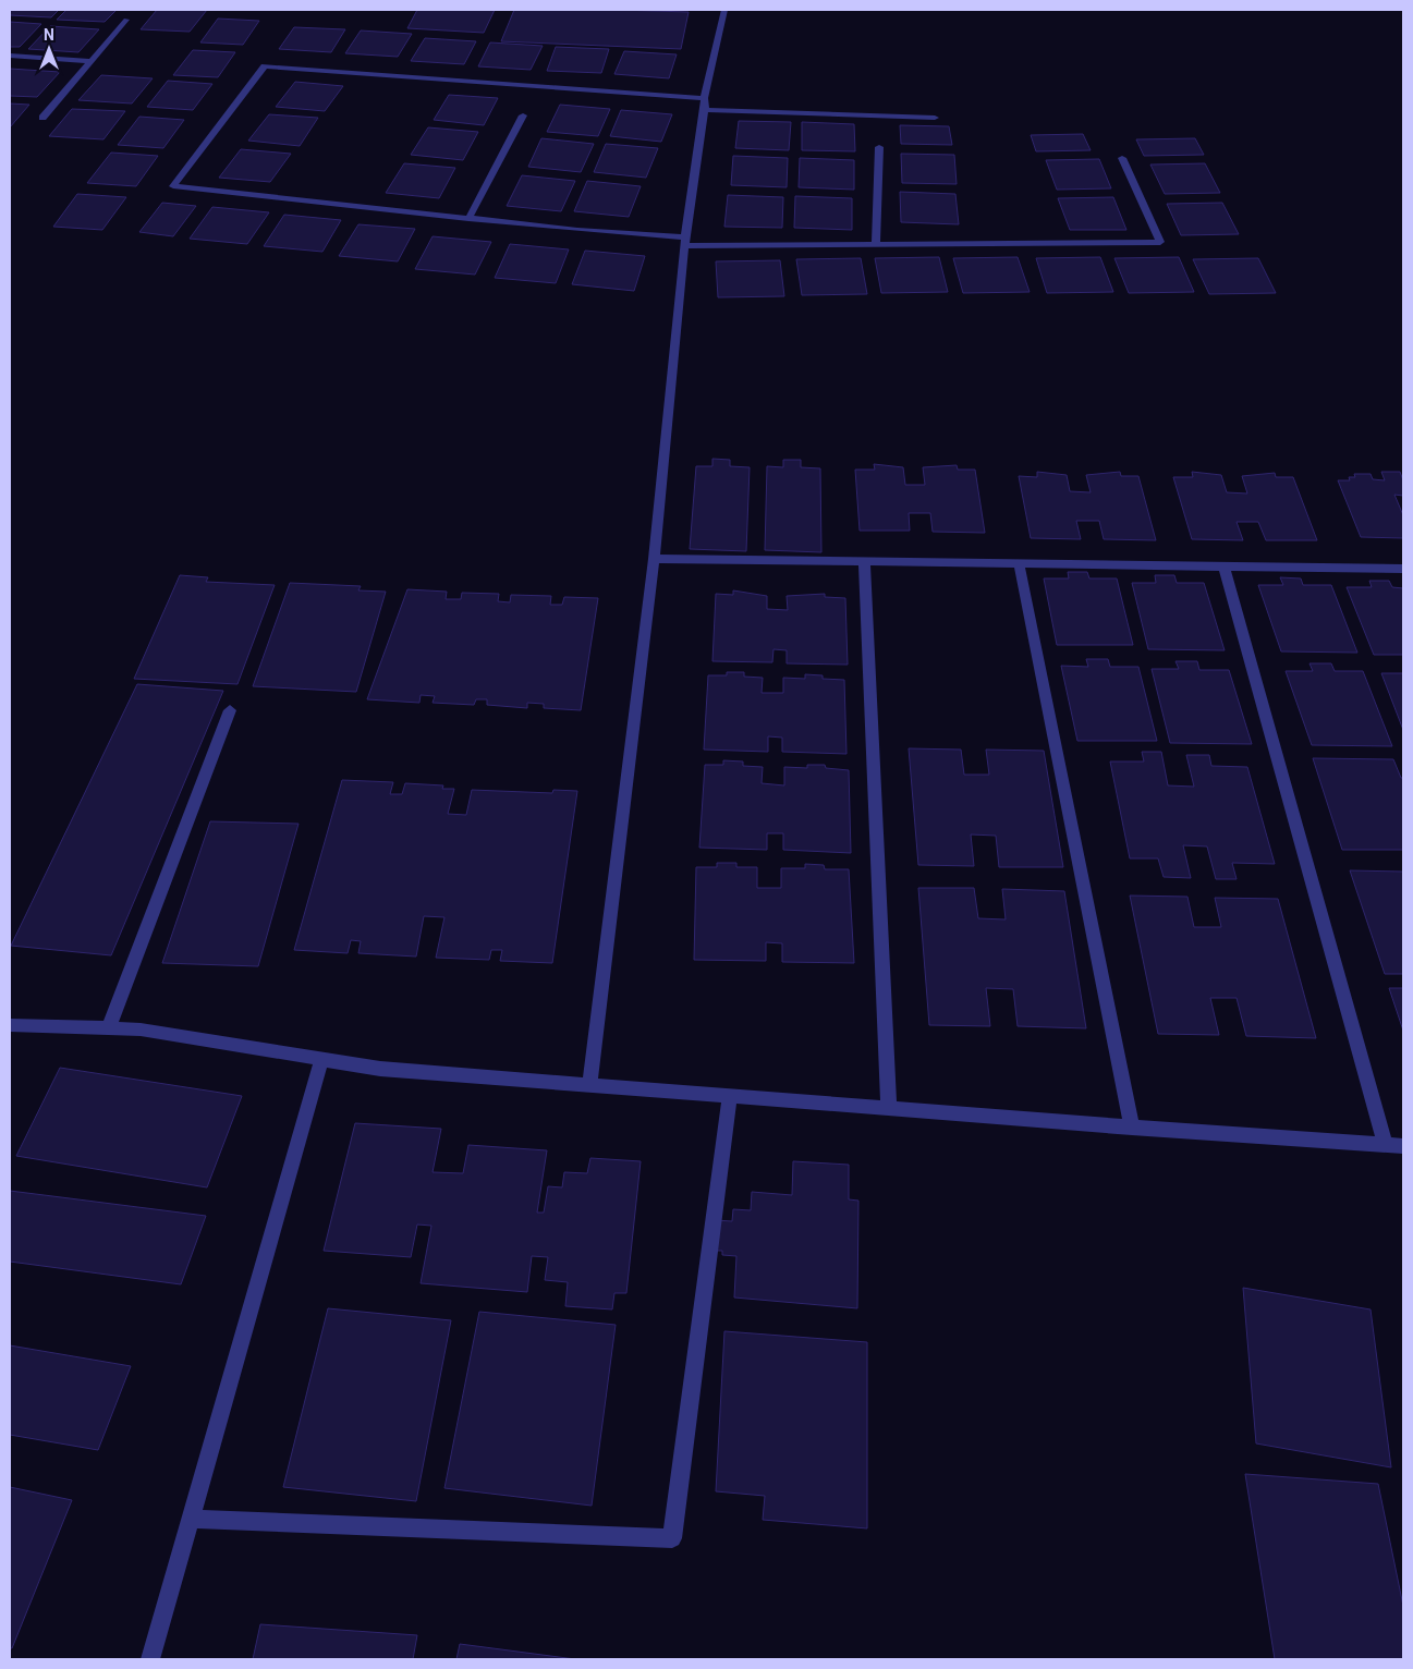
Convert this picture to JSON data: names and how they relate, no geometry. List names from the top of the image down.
{
  "north": "top"
}
